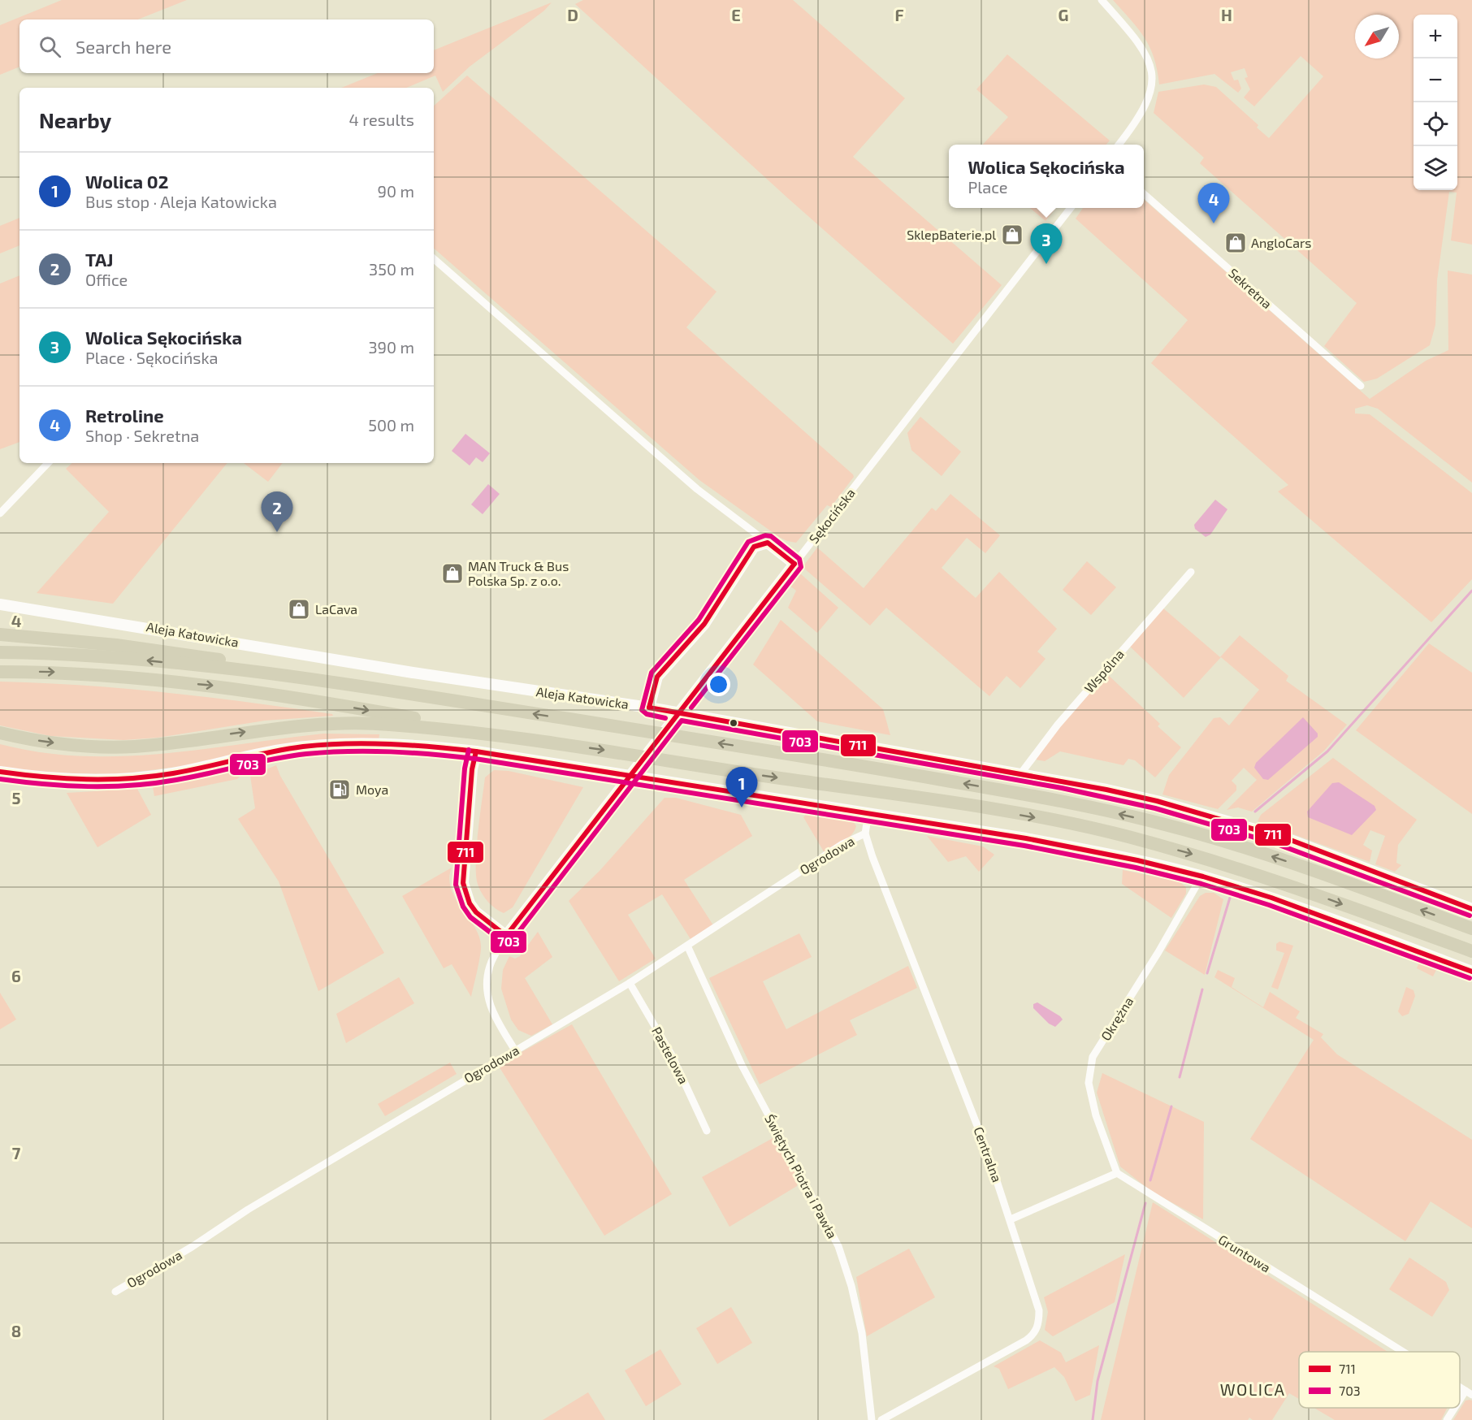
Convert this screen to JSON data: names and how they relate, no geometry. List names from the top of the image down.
{
  "streets": {
    "street": [
      "Sekretna",
      "Sękocińska",
      "Aleja Katowicka",
      "Wspólna",
      "Ogrodowa",
      "Okrężna",
      "Pastelowa",
      "Centralna",
      "Świętych Piotra i Pawła",
      "Gruntowa"
    ]
  },
  "crossings": [
    ["Sękocińska", "Ogrodowa"],
    ["Aleja Katowicka", "Wspólna"],
    ["Ogrodowa", "Pastelowa"],
    ["Ogrodowa", "Centralna"],
    ["Ogrodowa", "Świętych Piotra i Pawła"],
    ["Okrężna", "Gruntowa"]
  ],
  "districts": ["WOLICA"],
  "places": {
    "shop": [
      "SklepBaterie.pl",
      "AngloCars",
      "MAN Truck & Bus Polska Sp. z o.o.",
      "LaCava"
    ],
    "fuel station": ["Moya"]
  },
  "lines": ["transit line 703", "transit line 711"],
  "legend": ["711", "703"],
  "north": "bottom left",
  "page": {
    "map_buttons": ["+", "−"],
    "search": "Search here",
    "heading": ["Nearby", "4 results"],
    "popup": ["Wolica Sękocińska", "Place"],
    "list": [
      {
        "mark": "1",
        "name": "Wolica 02",
        "note": "Bus stop · Aleja Katowicka",
        "value": "90 m"
      },
      {
        "mark": "2",
        "name": "TAJ",
        "note": "Office",
        "value": "350 m"
      },
      {
        "mark": "3",
        "name": "Wolica Sękocińska",
        "note": "Place · Sękocińska",
        "value": "390 m"
      },
      {
        "mark": "4",
        "name": "Retroline",
        "note": "Shop · Sekretna",
        "value": "500 m"
      }
    ],
    "pins": [
      "4",
      "3",
      "2",
      "1"
    ]
  },
  "grid": {
    "columns": [
      "D",
      "E",
      "F",
      "G",
      "H"
    ],
    "rows": [
      "4",
      "5",
      "6",
      "7",
      "8"
    ]
  }
}
